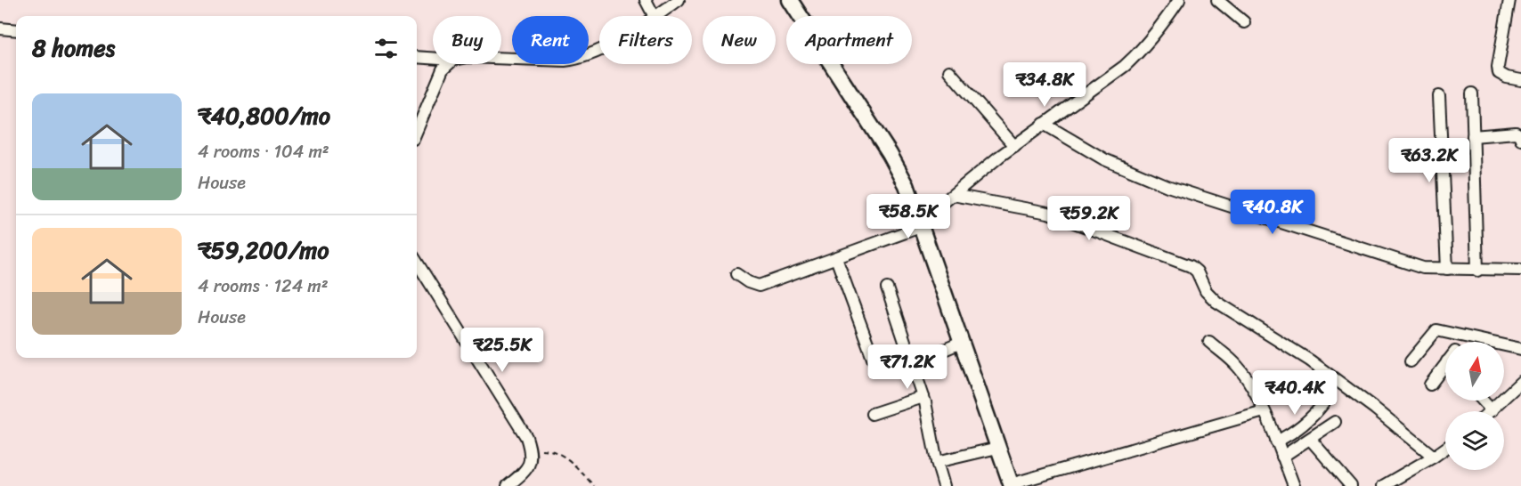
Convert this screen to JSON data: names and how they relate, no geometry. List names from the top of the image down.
{
  "north": "top",
  "page": {
    "chip": [
      "Buy",
      "Rent",
      "Filters",
      "New",
      "Apartment"
    ],
    "heading": "8 homes",
    "price": [
      "₹34.8K",
      "₹63.2K",
      "₹40.8K",
      "₹58.5K",
      "₹59.2K",
      "₹25.5K",
      "₹71.2K",
      "₹40.4K"
    ],
    "list": [
      {
        "name": "₹40,800/mo",
        "note": "4 rooms · 104 m² · House"
      },
      {
        "name": "₹59,200/mo",
        "note": "4 rooms · 124 m² · House"
      }
    ]
  }
}
